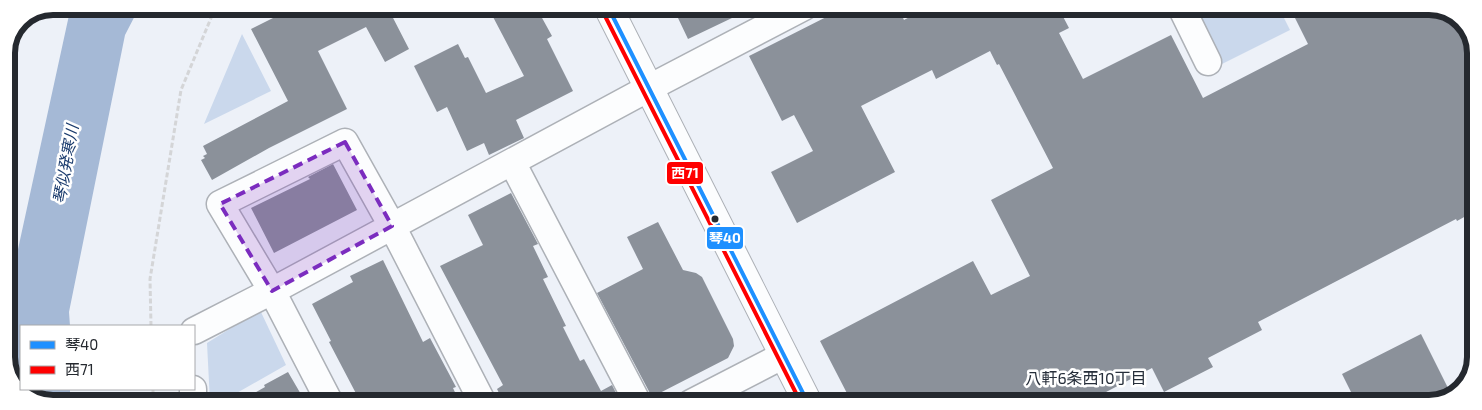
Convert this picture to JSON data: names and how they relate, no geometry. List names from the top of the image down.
{
  "districts": ["八軒6条西10丁目"],
  "water": ["琴似発寒川"],
  "lines": ["transit line 琴40", "transit line 西71"],
  "legend": ["琴40", "西71"]
}
